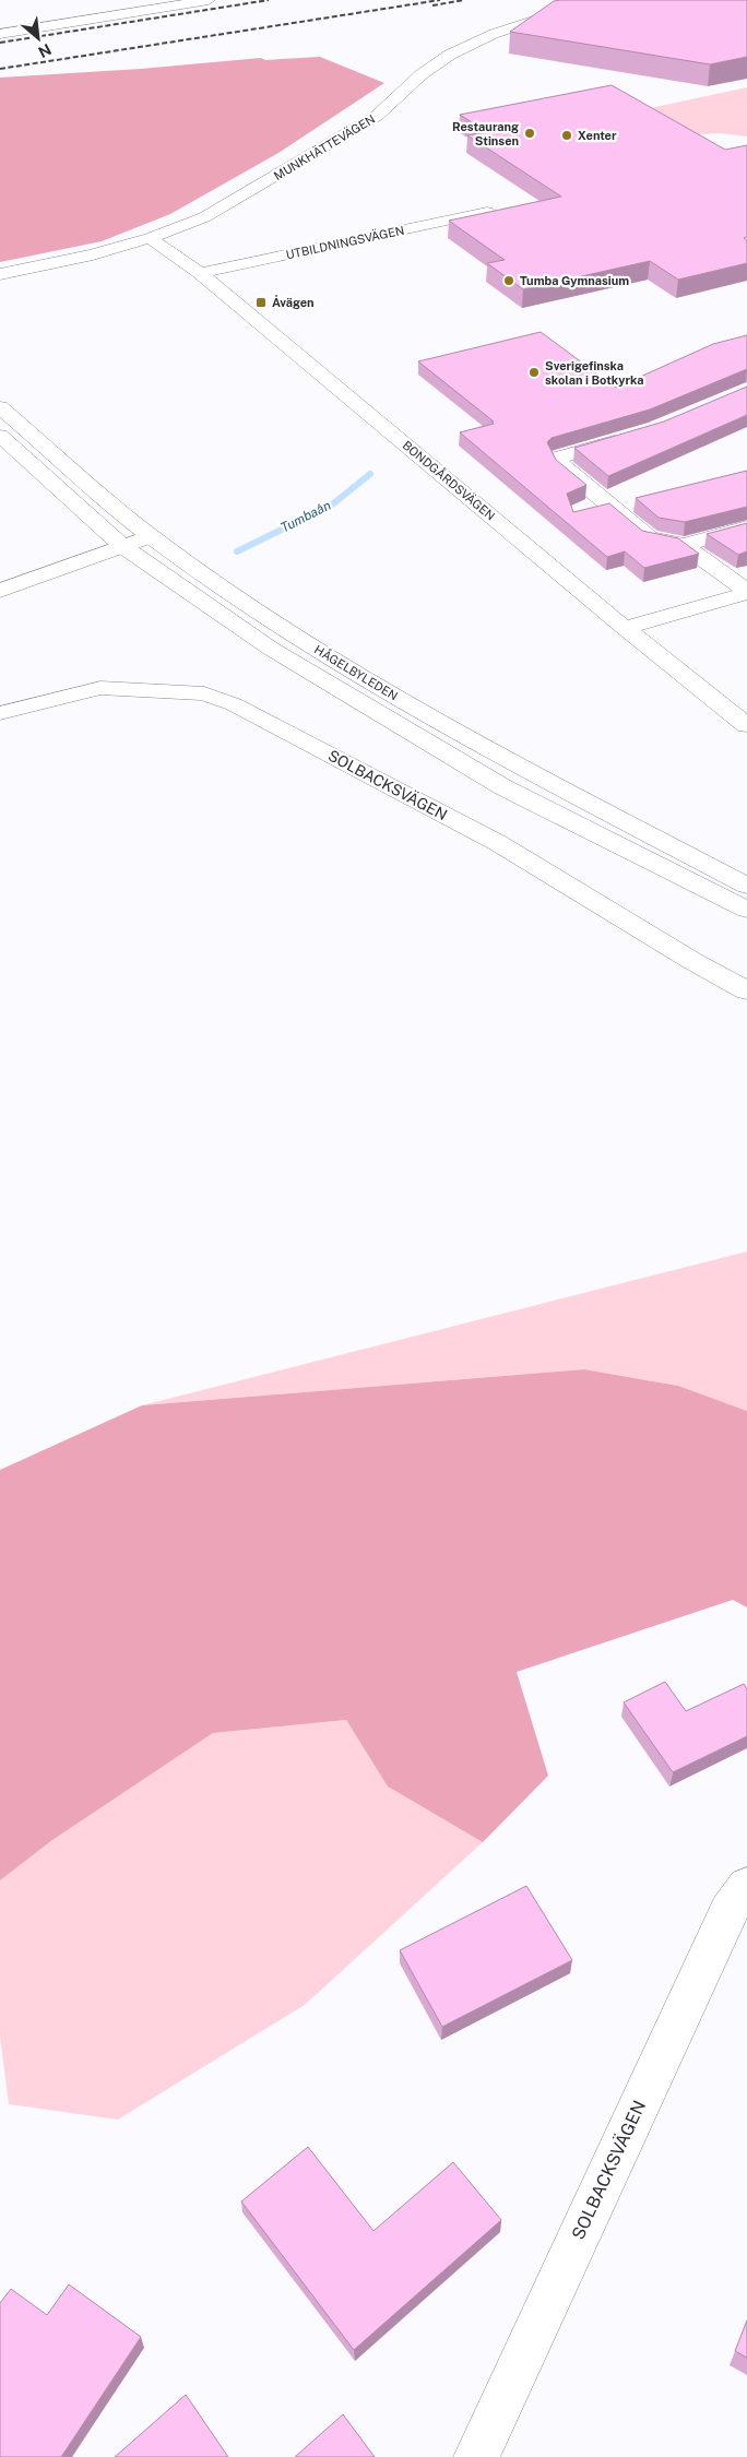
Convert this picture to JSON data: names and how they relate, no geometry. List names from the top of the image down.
{
  "streets": {
    "street": [
      "MUNKHÄTTEVÄGEN",
      "UTBILDNINGSVÄGEN",
      "BONDGÅRDSVÄGEN",
      "HÅGELBYLEDEN",
      "SOLBACKSVÄGEN"
    ]
  },
  "crossings": [
    ["MUNKHÄTTEVÄGEN", "BONDGÅRDSVÄGEN"],
    ["UTBILDNINGSVÄGEN", "BONDGÅRDSVÄGEN"]
  ],
  "water": ["Tumbaån"],
  "places": {
    "other": [
      "Restaurang Stinsen",
      "Xenter",
      "Tumba Gymnasium",
      "Sverigefinska skolan i Botkyrka"
    ],
    "transit": ["Åvägen"]
  },
  "north": "bottom right"
}
